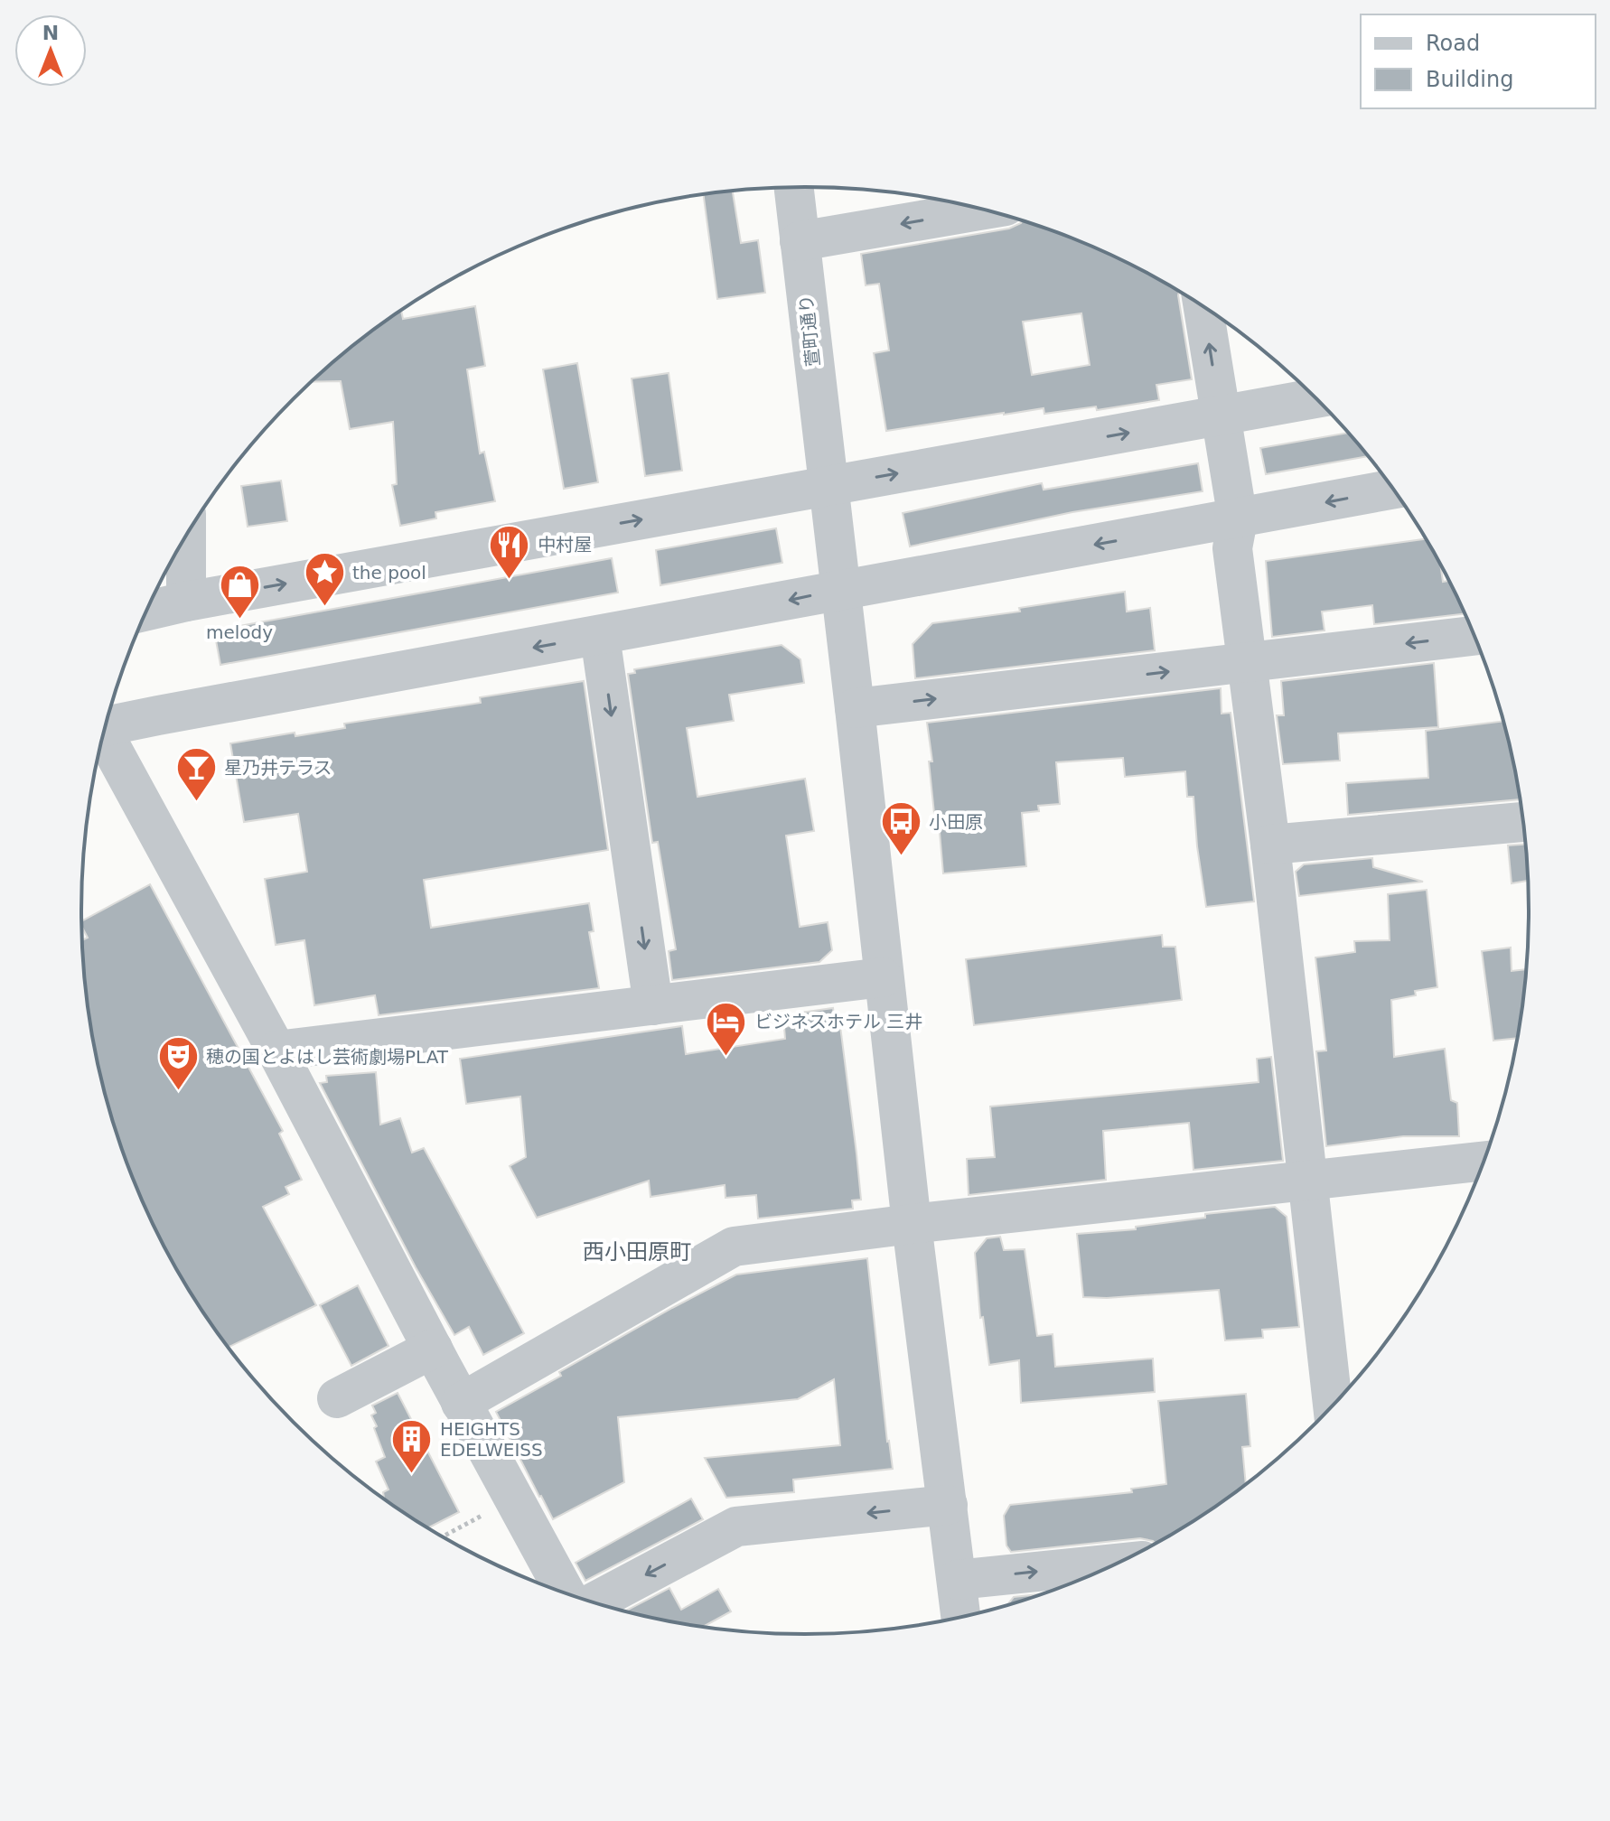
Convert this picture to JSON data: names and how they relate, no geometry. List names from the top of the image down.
{
  "streets": {
    "street": ["萱町通り"]
  },
  "districts": ["西小田原町"],
  "places": {
    "restaurant": ["中村屋"],
    "place": ["the pool"],
    "shop": ["melody"],
    "bar": ["星乃井テラス"],
    "bus stop": ["小田原"],
    "hotel": ["ビジネスホテル 三井"],
    "theatre": ["穂の国とよはし芸術劇場PLAT"],
    "building": ["HEIGHTS EDELWEISS"]
  },
  "legend": ["Road", "Building"],
  "north": "top"
}
